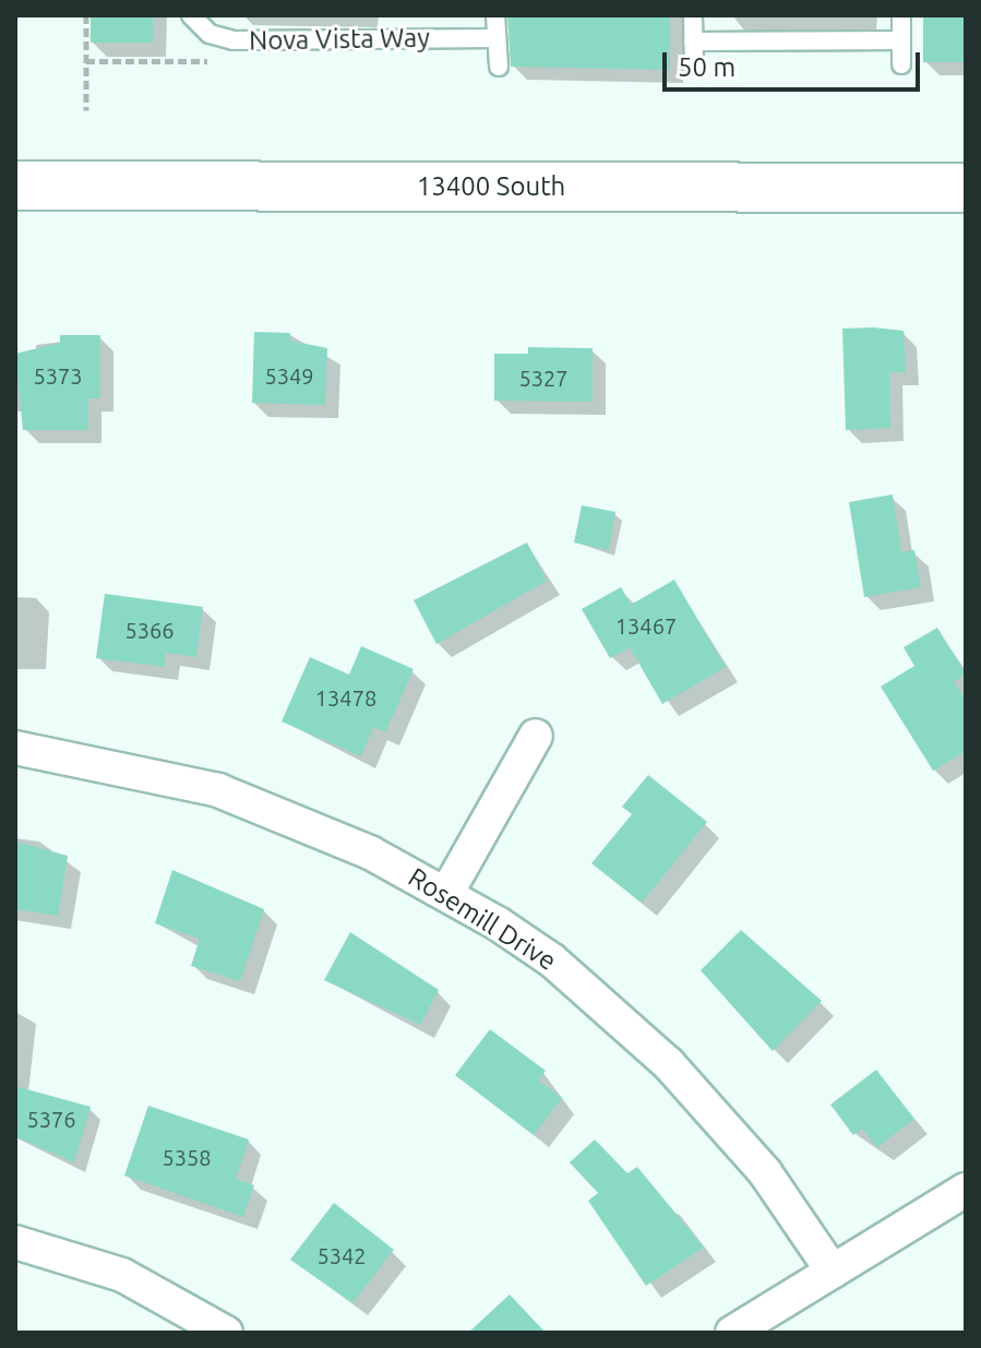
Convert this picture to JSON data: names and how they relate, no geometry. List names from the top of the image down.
{
  "streets": {
    "main road": ["13400 South"],
    "street": ["Rosemill Drive"],
    "lane": ["Nova Vista Way"]
  },
  "house_numbers": [
    "5373",
    "5349",
    "5327",
    "13467",
    "5366",
    "13478",
    "5376",
    "5358",
    "5342"
  ],
  "scale_bar": "50 m"
}
